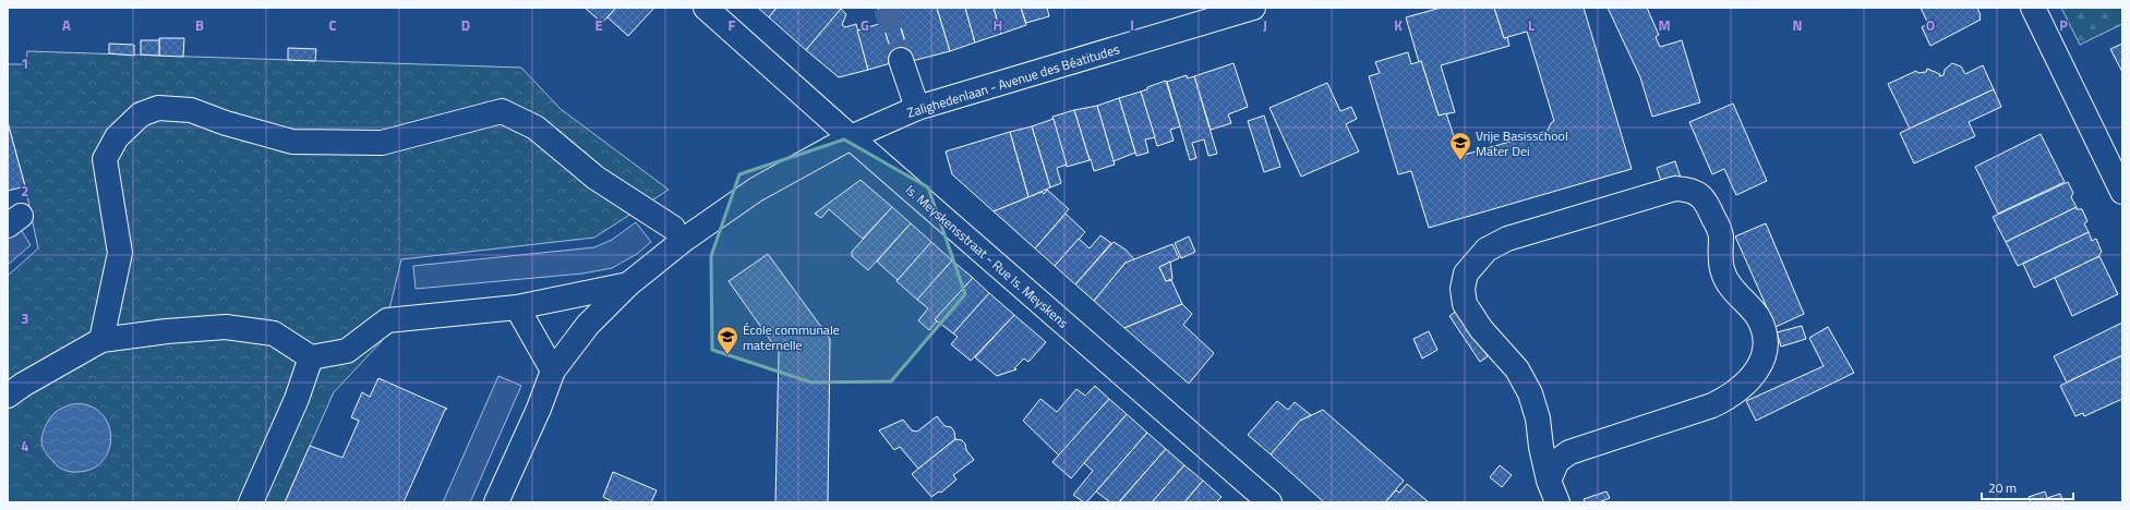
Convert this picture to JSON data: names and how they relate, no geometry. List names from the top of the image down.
{
  "streets": {
    "street": ["Zalighedenlaan - Avenue des Béatitudes", "Is. Meyskensstraat - Rue Is. Meyskens"]
  },
  "crossings": [
    ["Zalighedenlaan - Avenue des Béatitudes", "Is. Meyskensstraat - Rue Is. Meyskens"]
  ],
  "places": {
    "school or university": ["Vrije Basisschool Mater Dei", "École communale maternelle"]
  },
  "scale_bar": "20 m",
  "grid": {
    "columns": [
      "A",
      "B",
      "C",
      "D",
      "E",
      "F",
      "G",
      "H",
      "I",
      "J",
      "K",
      "L",
      "M",
      "N",
      "O",
      "P"
    ],
    "rows": [
      "1",
      "2",
      "3",
      "4"
    ]
  }
}
